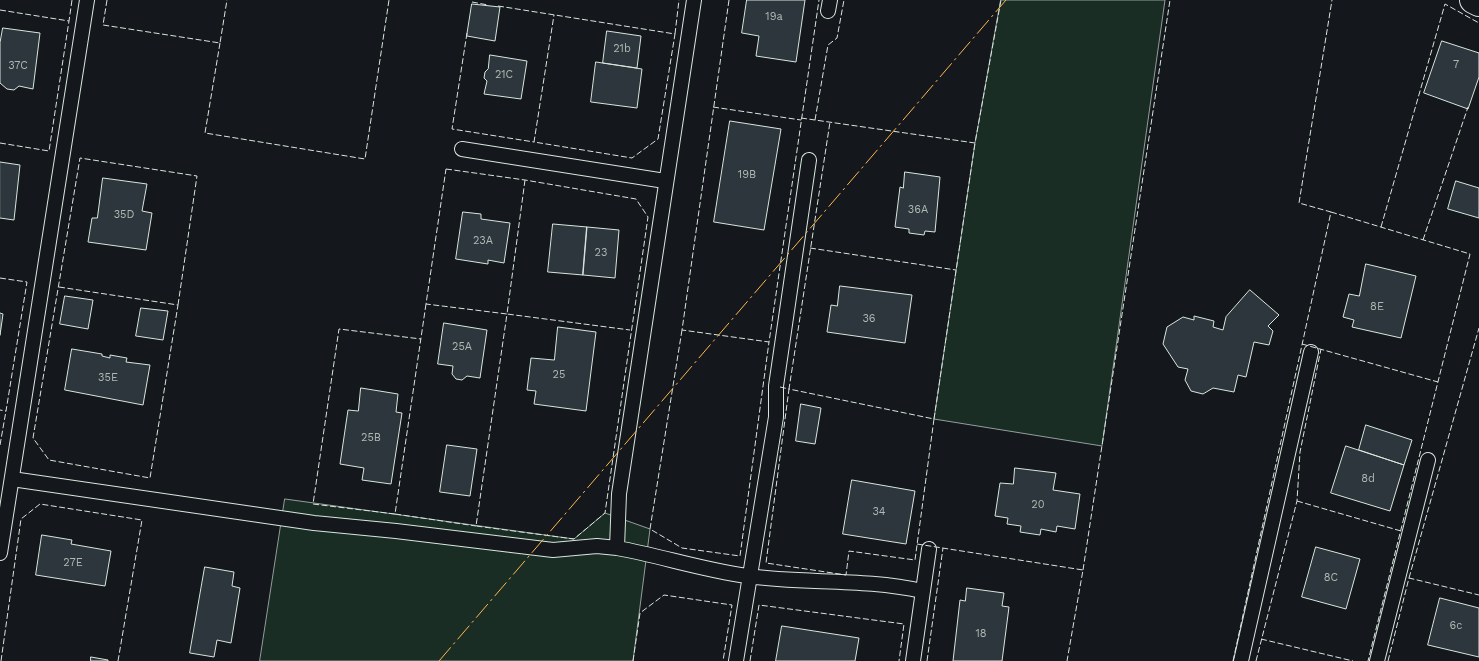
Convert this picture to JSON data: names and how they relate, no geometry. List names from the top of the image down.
{
  "house_numbers": [
    "19a",
    "21b",
    "7",
    "37C",
    "21C",
    "19B",
    "36A",
    "35D",
    "23A",
    "23",
    "8E",
    "36",
    "25A",
    "25",
    "35E",
    "25B",
    "8d",
    "20",
    "34",
    "27E",
    "8C",
    "6c",
    "18"
  ]
}
